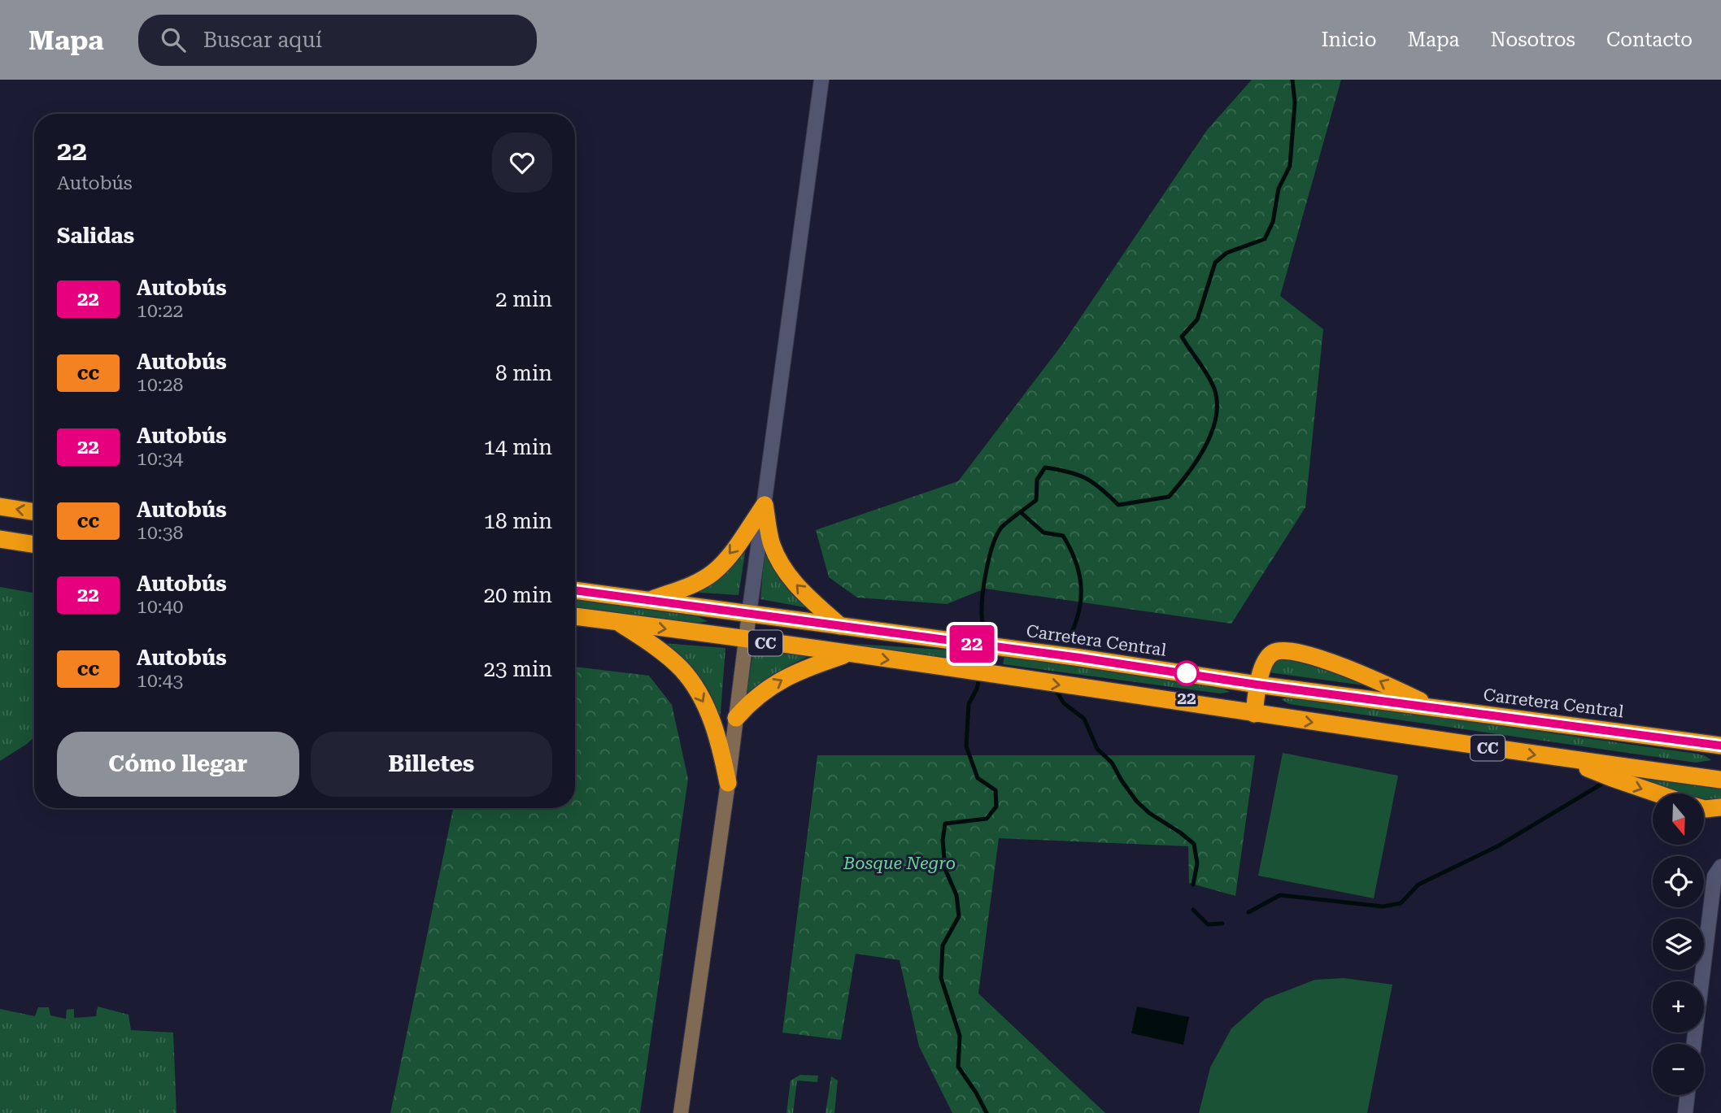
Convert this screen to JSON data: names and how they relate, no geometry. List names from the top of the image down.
{
  "streets": {
    "highway": ["Carretera Central", "CC"]
  },
  "parks": ["Bosque Negro"],
  "places": ["22"],
  "lines": ["bus line 22"],
  "north": "bottom",
  "page": {
    "header": "Mapa",
    "search": "Buscar aquí",
    "nav": [
      "Inicio",
      "Mapa",
      "Nosotros",
      "Contacto"
    ],
    "on_map": "22",
    "heading": [
      ["22", "Autobús"],
      "Salidas"
    ],
    "list": [
      {
        "mark": "22",
        "name": "Autobús",
        "note": "10:22",
        "value": "2 min"
      },
      {
        "mark": "cc",
        "name": "Autobús",
        "note": "10:28",
        "value": "8 min"
      },
      {
        "mark": "22",
        "name": "Autobús",
        "note": "10:34",
        "value": "14 min"
      },
      {
        "mark": "cc",
        "name": "Autobús",
        "note": "10:38",
        "value": "18 min"
      },
      {
        "mark": "22",
        "name": "Autobús",
        "note": "10:40",
        "value": "20 min"
      },
      {
        "mark": "cc",
        "name": "Autobús",
        "note": "10:43",
        "value": "23 min"
      }
    ],
    "buttons": ["Cómo llegar", "Billetes"],
    "map_buttons": ["+", "−"]
  }
}
